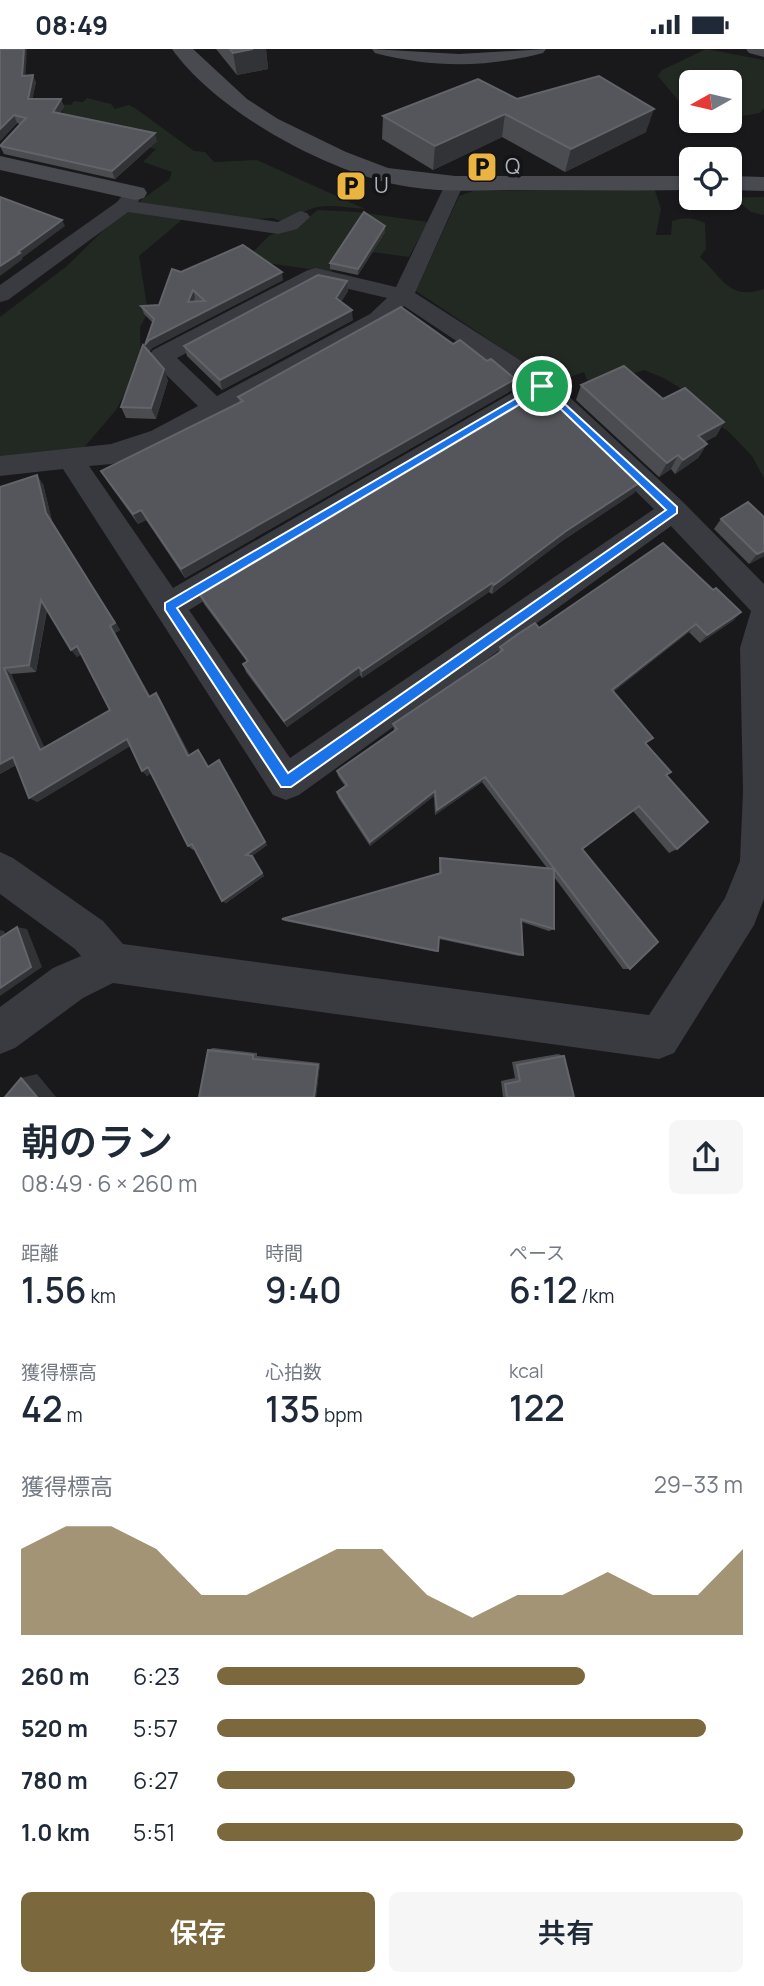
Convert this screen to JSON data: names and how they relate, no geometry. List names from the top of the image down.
{
  "places": {
    "parking": ["Q", "U"]
  },
  "north": "left",
  "page": {
    "status": "08:49",
    "heading": ["朝のラン", "08:49 · 6 × 260 m"],
    "stats": [
      ["距離", "1.56 km"],
      ["時間", "9:40"],
      ["ペース", "6:12 /km"],
      ["獲得標高", "42 m"],
      ["心拍数", "135 bpm"],
      ["kcal", "122"]
    ],
    "chart": ["獲得標高", "29–33 m"],
    "list": [
      {
        "name": "260 m",
        "note": "6:23"
      },
      {
        "name": "520 m",
        "note": "5:57"
      },
      {
        "name": "780 m",
        "note": "6:27"
      },
      {
        "name": "1.0 km",
        "note": "5:51"
      }
    ],
    "buttons": ["保存", "共有"]
  }
}
